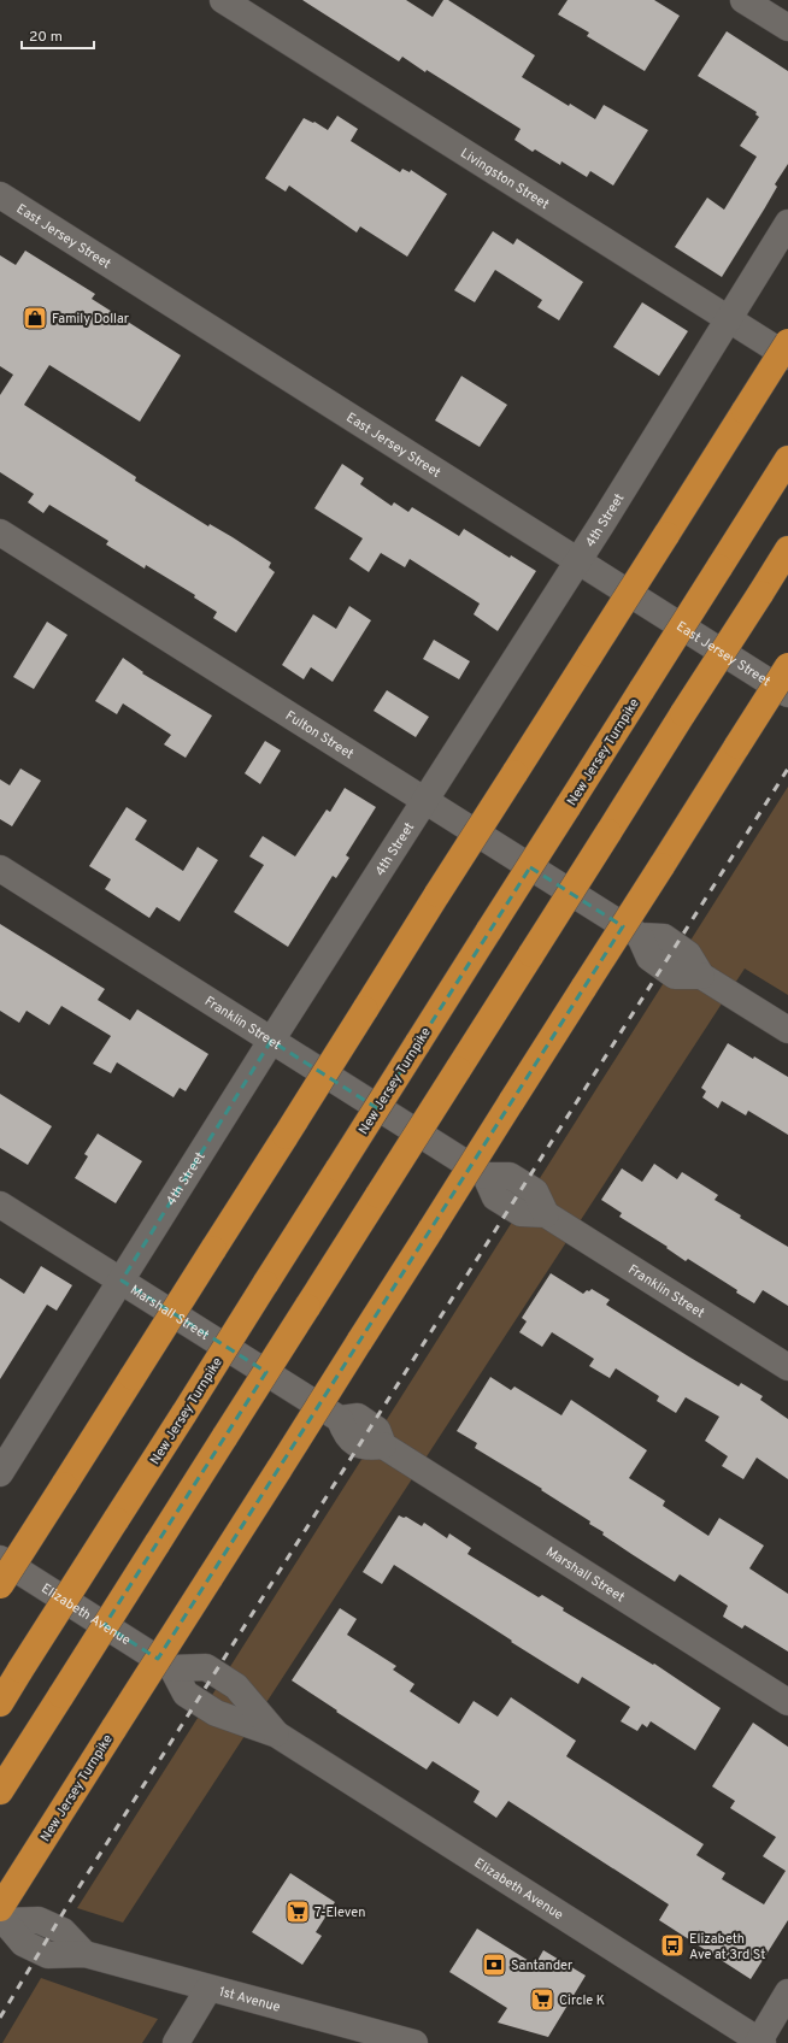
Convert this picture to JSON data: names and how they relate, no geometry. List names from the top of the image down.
{
  "streets": {
    "highway": ["New Jersey Turnpike"],
    "street": [
      "Livingston Street",
      "East Jersey Street",
      "4th Street",
      "Fulton Street",
      "Franklin Street",
      "Marshall Street",
      "Elizabeth Avenue",
      "1st Avenue"
    ]
  },
  "crossings": [
    ["Livingston Street", "4th Street"],
    ["East Jersey Street", "4th Street"],
    ["4th Street", "Fulton Street"],
    ["4th Street", "Franklin Street"],
    ["4th Street", "Marshall Street"],
    ["New Jersey Turnpike", "1st Avenue"]
  ],
  "places": {
    "shop": ["Family Dollar"],
    "supermarket": ["7-Eleven", "Circle K"],
    "bus stop": ["Elizabeth Ave at 3rd St"],
    "bank": ["Santander"]
  },
  "scale_bar": "20 m"
}
